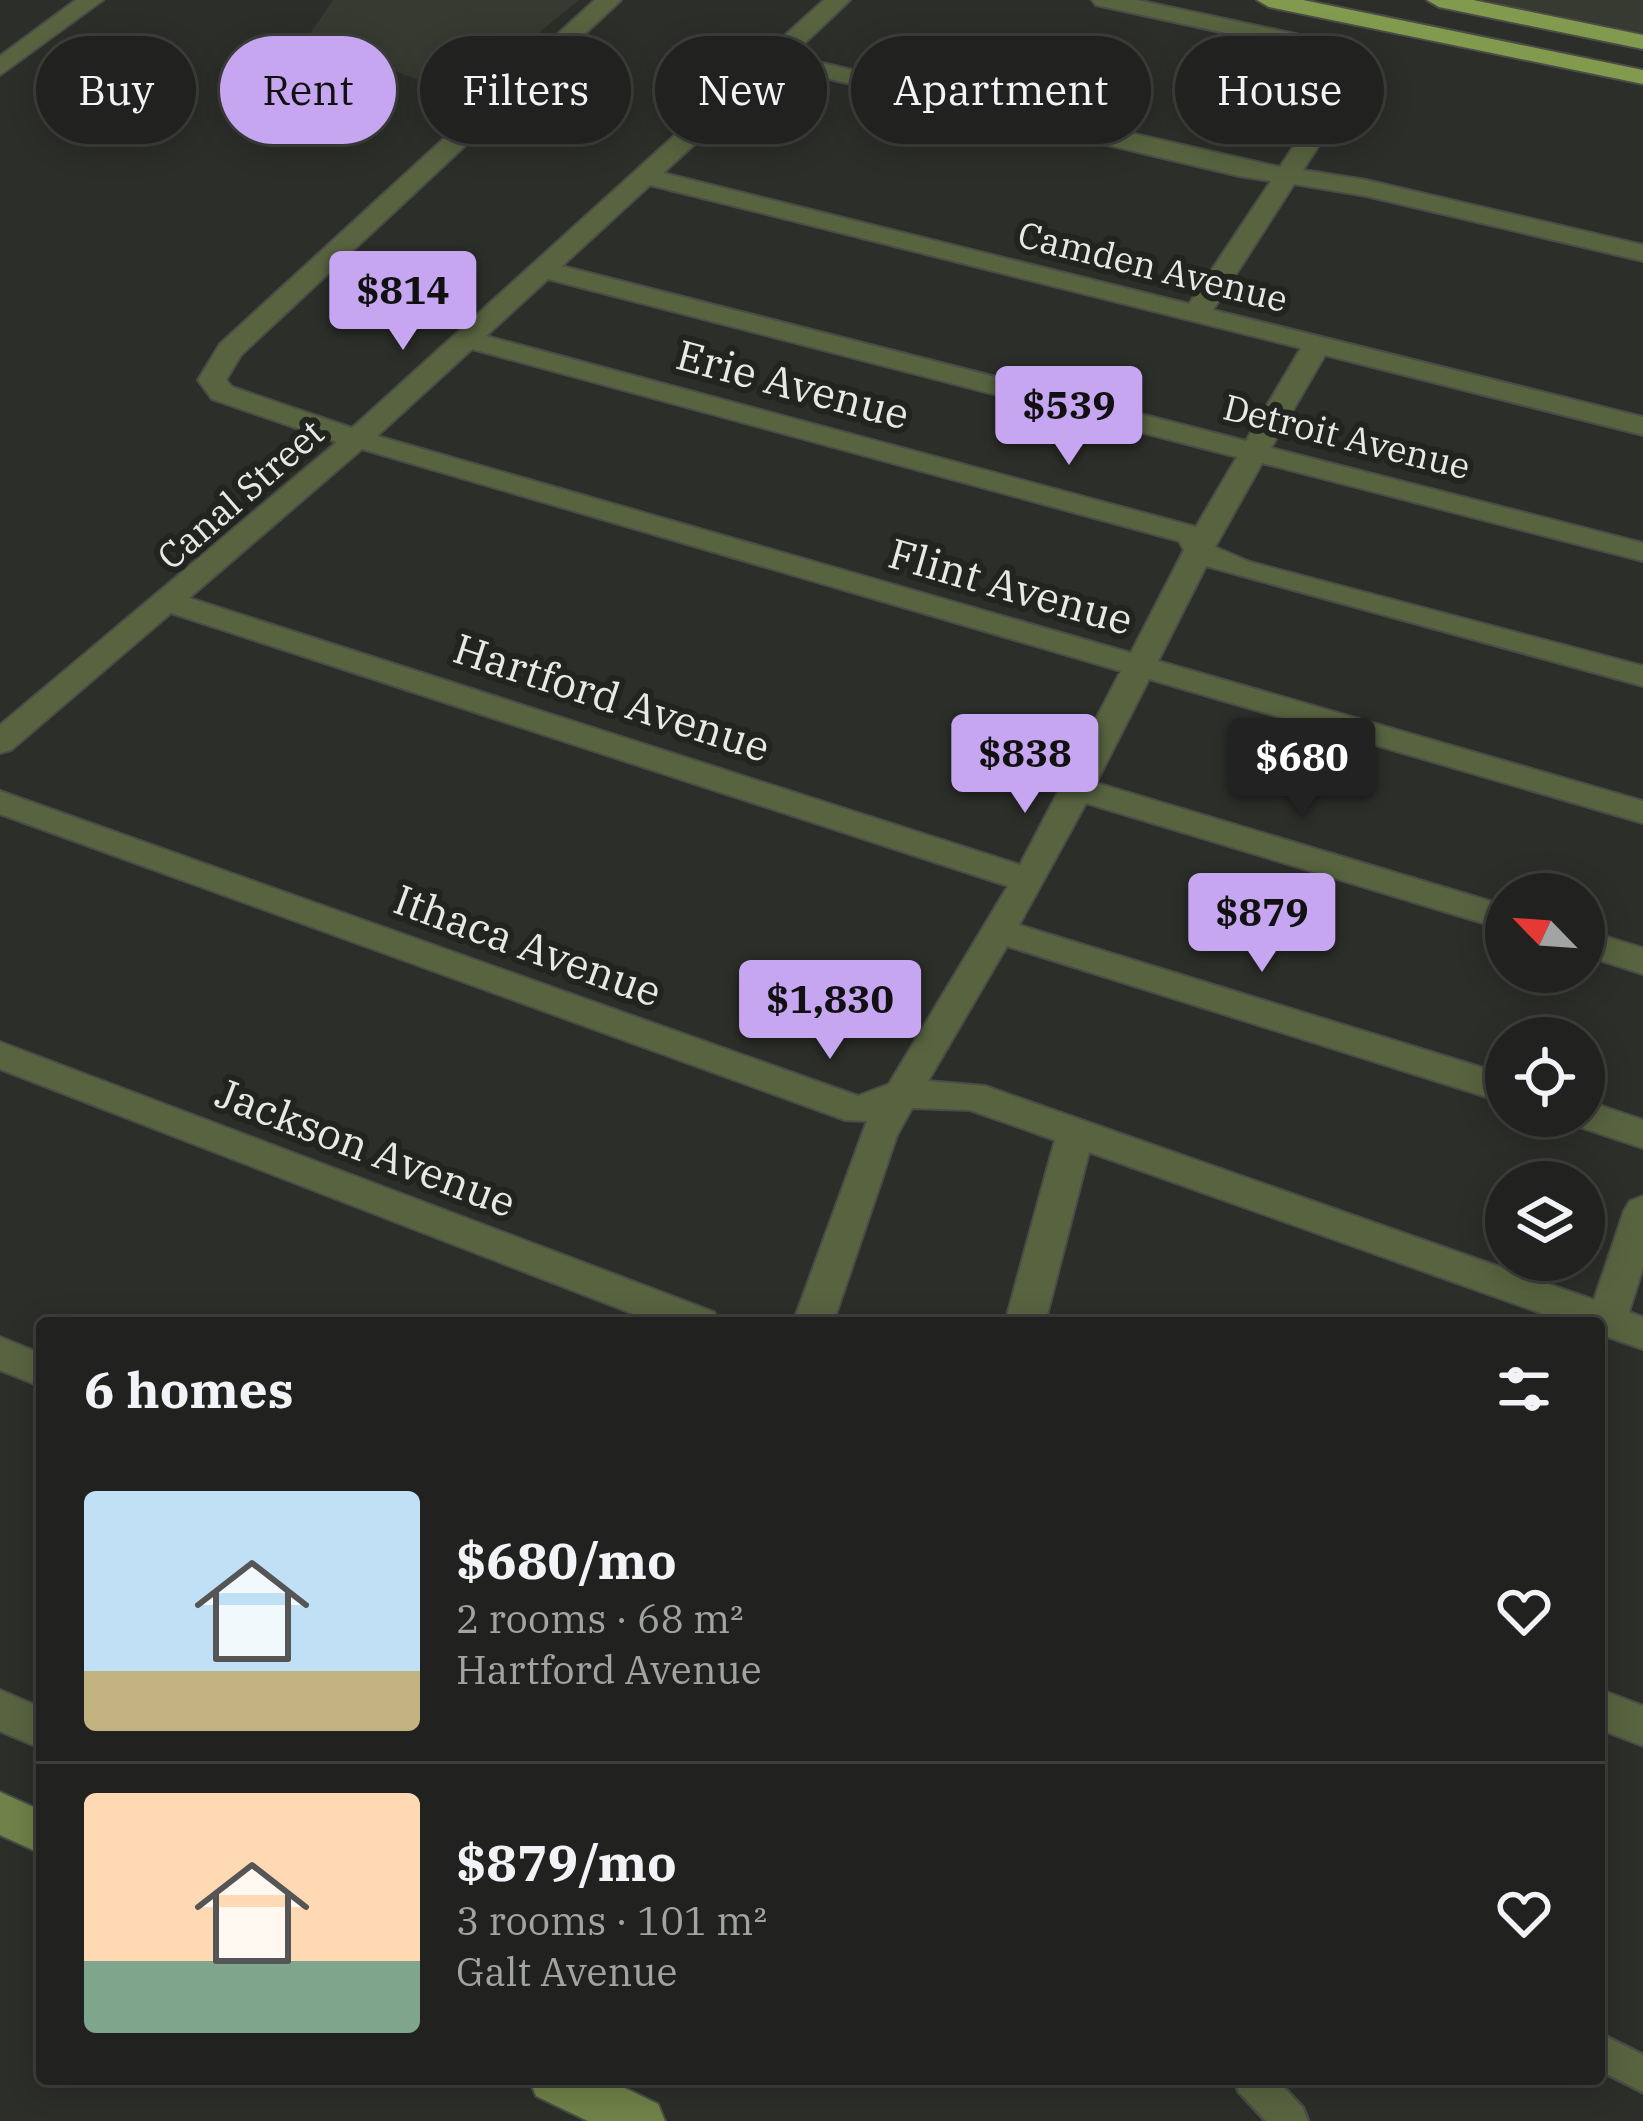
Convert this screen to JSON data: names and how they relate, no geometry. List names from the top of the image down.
{
  "streets": {
    "street": [
      "Camden Avenue",
      "Erie Avenue",
      "Detroit Avenue",
      "Canal Street",
      "Flint Avenue",
      "Hartford Avenue",
      "Ithaca Avenue",
      "Jackson Avenue"
    ]
  },
  "crossings": [
    ["Camden Avenue", "Canal Street"],
    ["Erie Avenue", "Canal Street"],
    ["Detroit Avenue", "Canal Street"],
    ["Canal Street", "Flint Avenue"],
    ["Canal Street", "Hartford Avenue"]
  ],
  "north": "top left",
  "page": {
    "chip": [
      "Buy",
      "Rent",
      "Filters",
      "New",
      "Apartment",
      "House"
    ],
    "price": [
      "$814",
      "$539",
      "$838",
      "$680",
      "$879",
      "$1,830"
    ],
    "heading": "6 homes",
    "list": [
      {
        "name": "$680/mo",
        "note": "2 rooms · 68 m² · Hartford Avenue"
      },
      {
        "name": "$879/mo",
        "note": "3 rooms · 101 m² · Galt Avenue"
      }
    ]
  }
}
